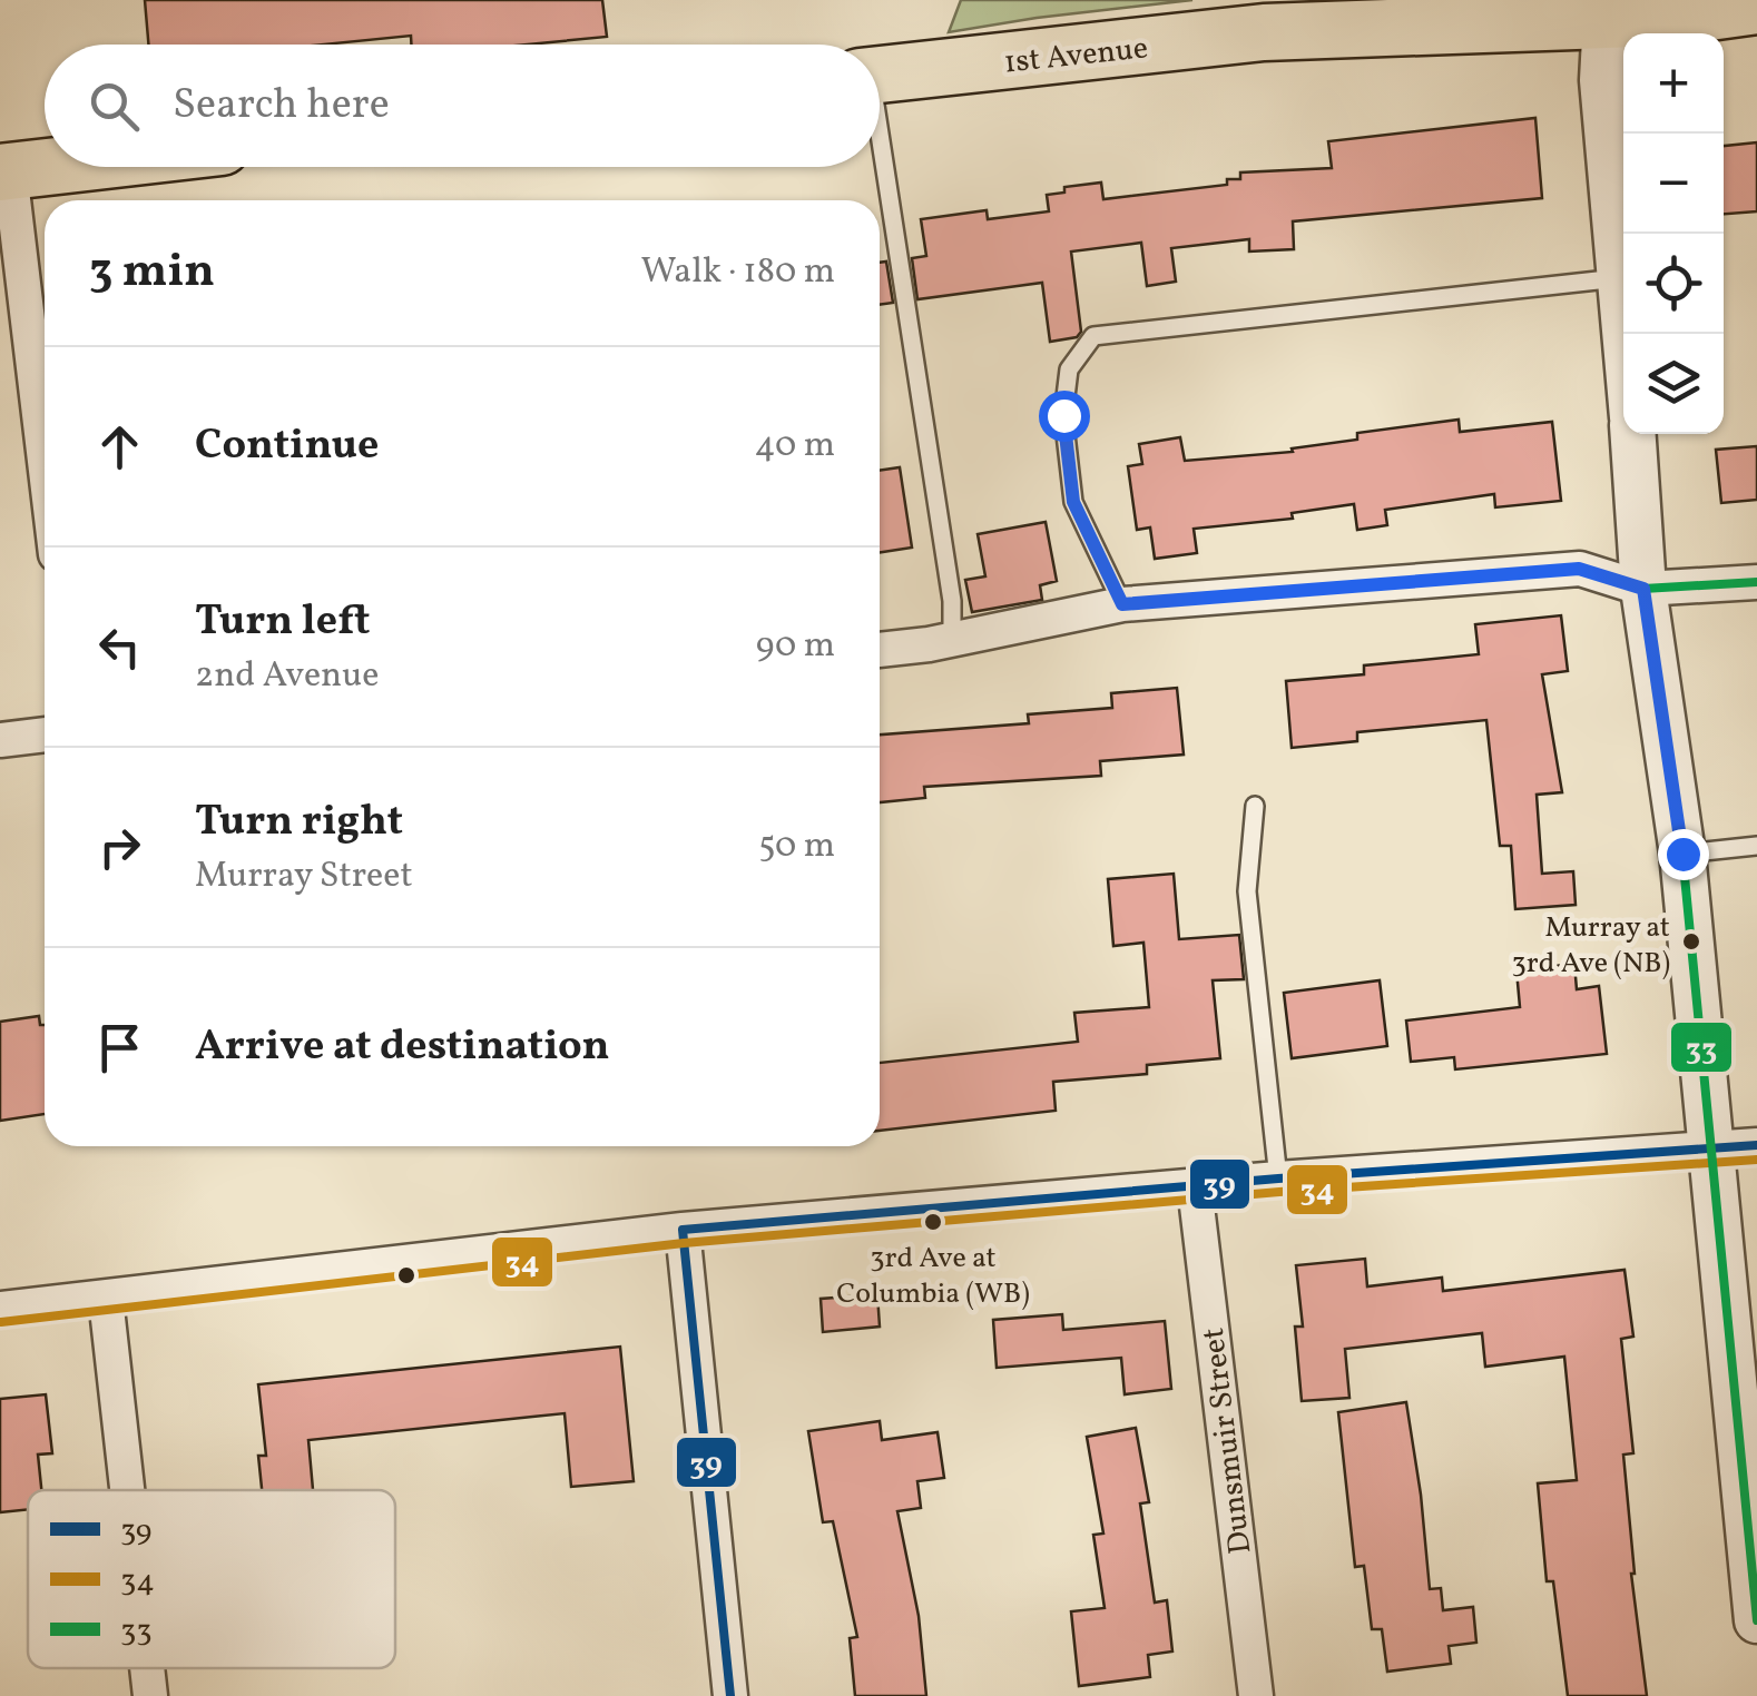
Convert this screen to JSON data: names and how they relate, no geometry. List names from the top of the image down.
{
  "streets": {
    "main road": ["1st Avenue"],
    "street": ["Dunsmuir Street"]
  },
  "places": ["Murray at 3rd Ave (NB)", "3rd Ave at Columbia (WB)"],
  "lines": ["transit line 33", "transit line 39", "transit line 34"],
  "legend": ["39", "34", "33"],
  "page": {
    "map_buttons": ["+", "−"],
    "search": "Search here",
    "heading": ["3 min", "Walk · 180 m"],
    "list": [
      ["Continue", "40 m"],
      ["Turn left", "2nd Avenue", "90 m"],
      ["Turn right", "Murray Street", "50 m"],
      "Arrive at destination"
    ]
  }
}
